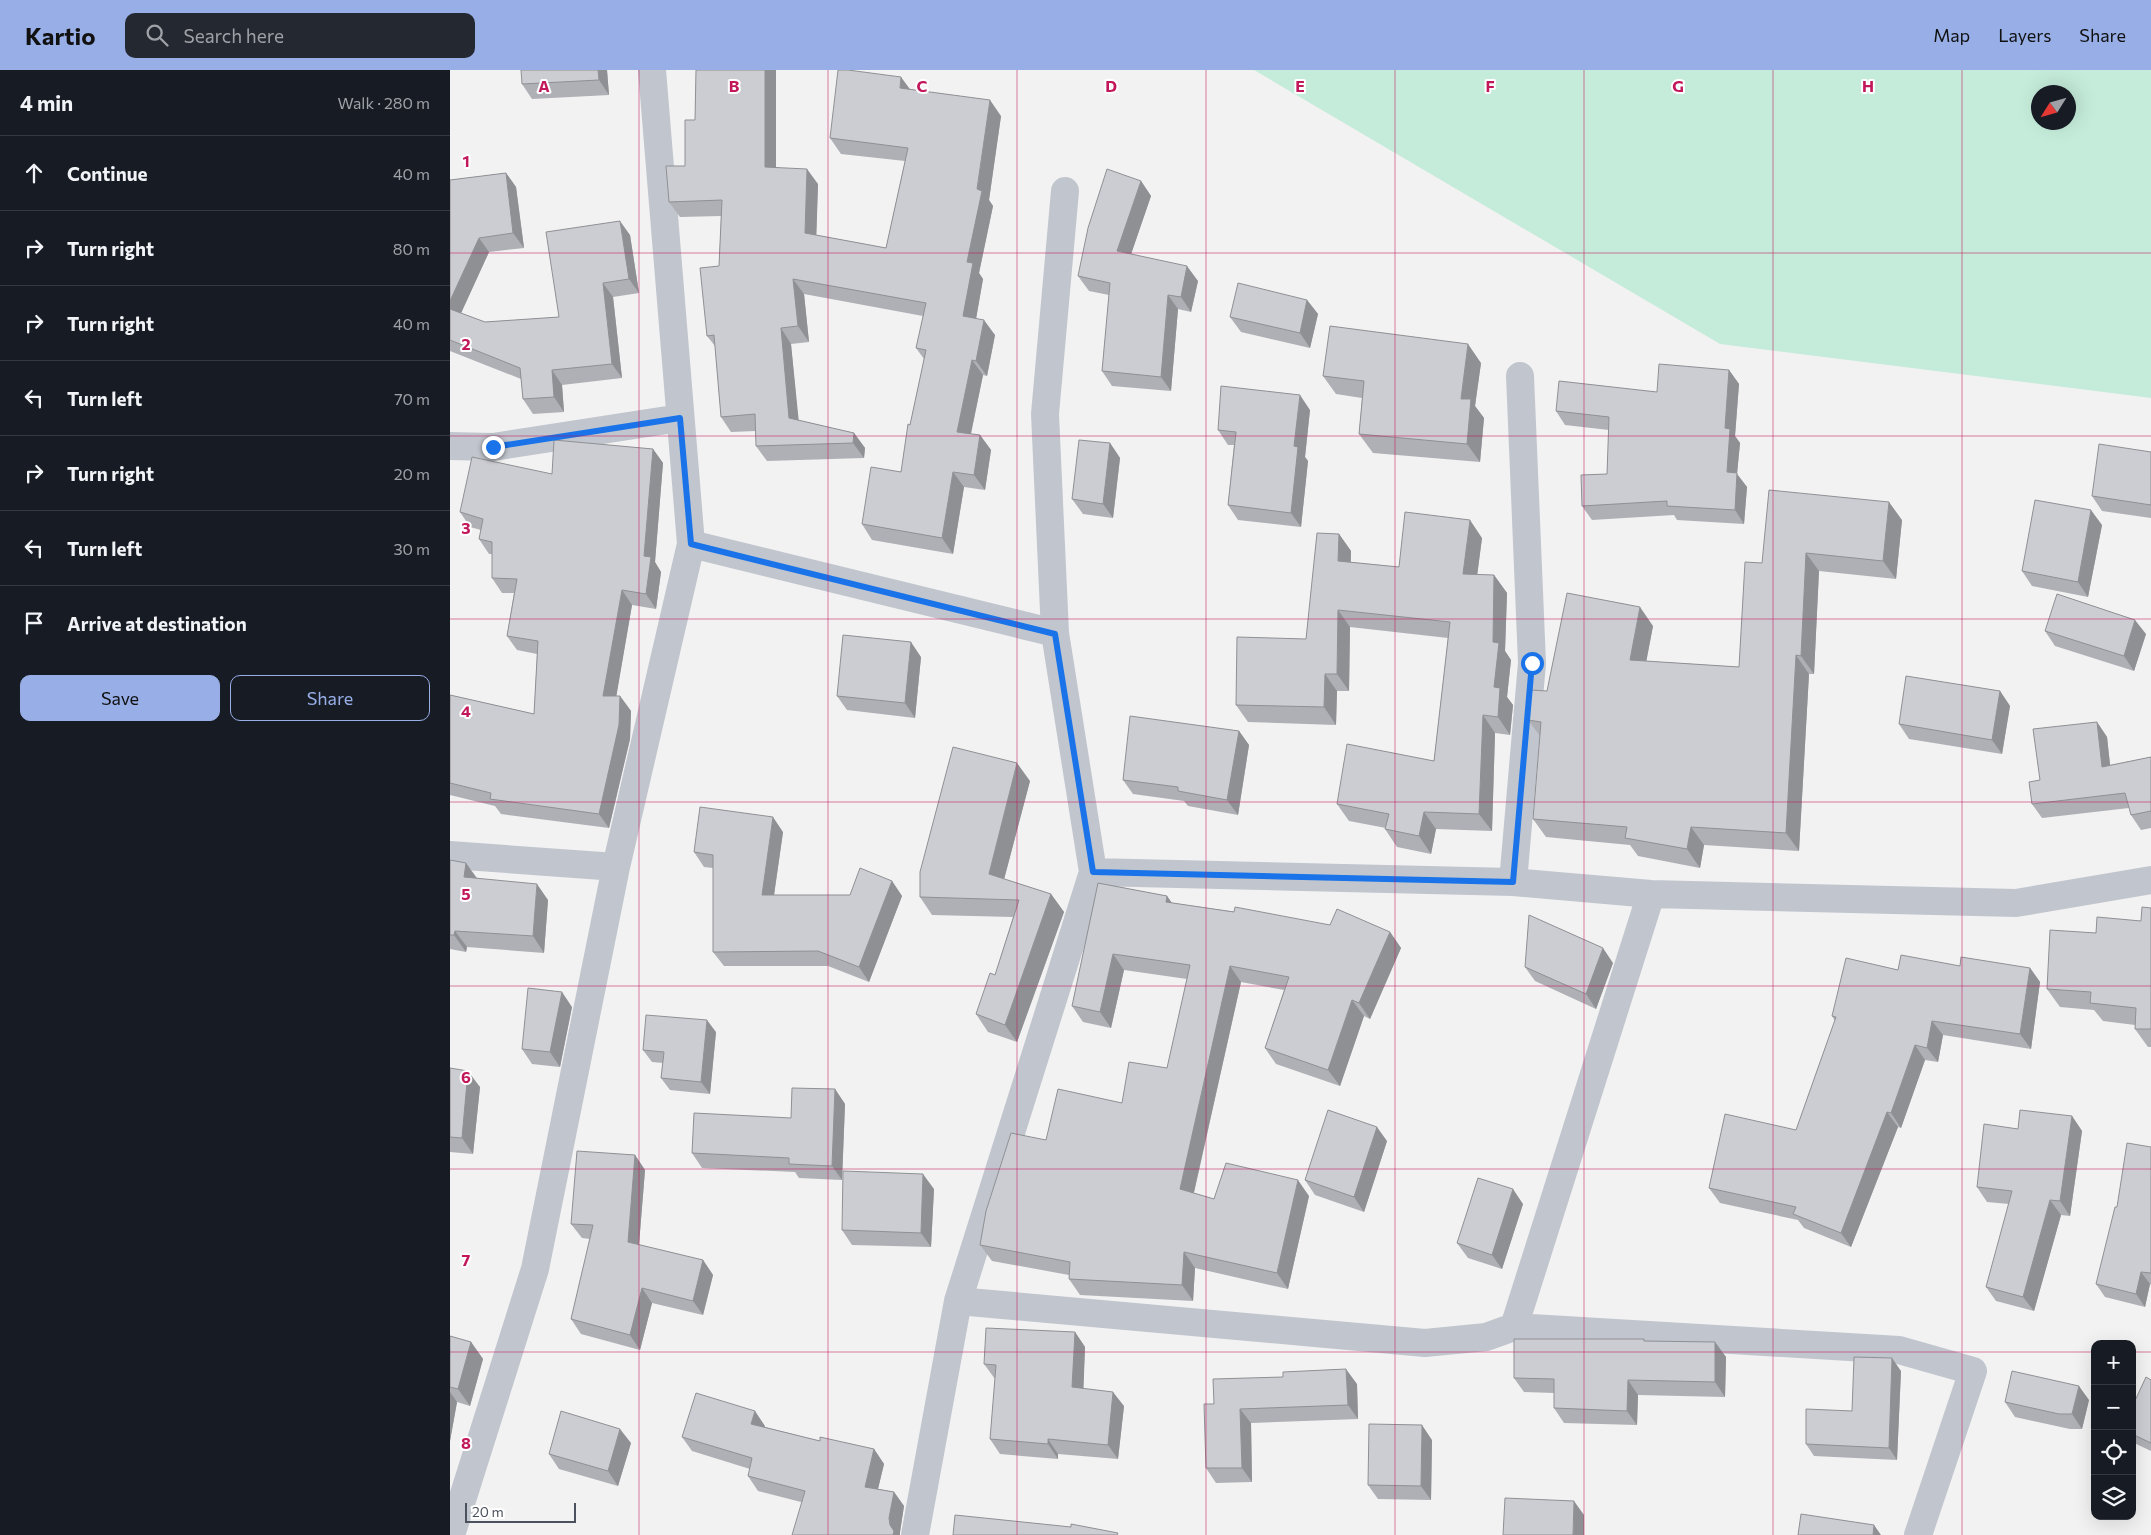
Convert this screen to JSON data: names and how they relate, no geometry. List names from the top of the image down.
{
  "scale_bar": "20 m",
  "north": "bottom left",
  "page": {
    "header": "Kartio",
    "search": "Search here",
    "nav": ["Map", "Layers", "Share"],
    "heading": ["4 min", "Walk · 280 m"],
    "list": [
      ["Continue", "40 m"],
      ["Turn right", "80 m"],
      ["Turn right", "40 m"],
      ["Turn left", "70 m"],
      ["Turn right", "20 m"],
      ["Turn left", "30 m"],
      "Arrive at destination"
    ],
    "buttons": ["Save", "Share"],
    "map_buttons": ["+", "−"],
    "scale": "20 m"
  },
  "grid": {
    "columns": [
      "A",
      "B",
      "C",
      "D",
      "E",
      "F",
      "G",
      "H"
    ],
    "rows": [
      "1",
      "2",
      "3",
      "4",
      "5",
      "6",
      "7",
      "8"
    ]
  }
}
